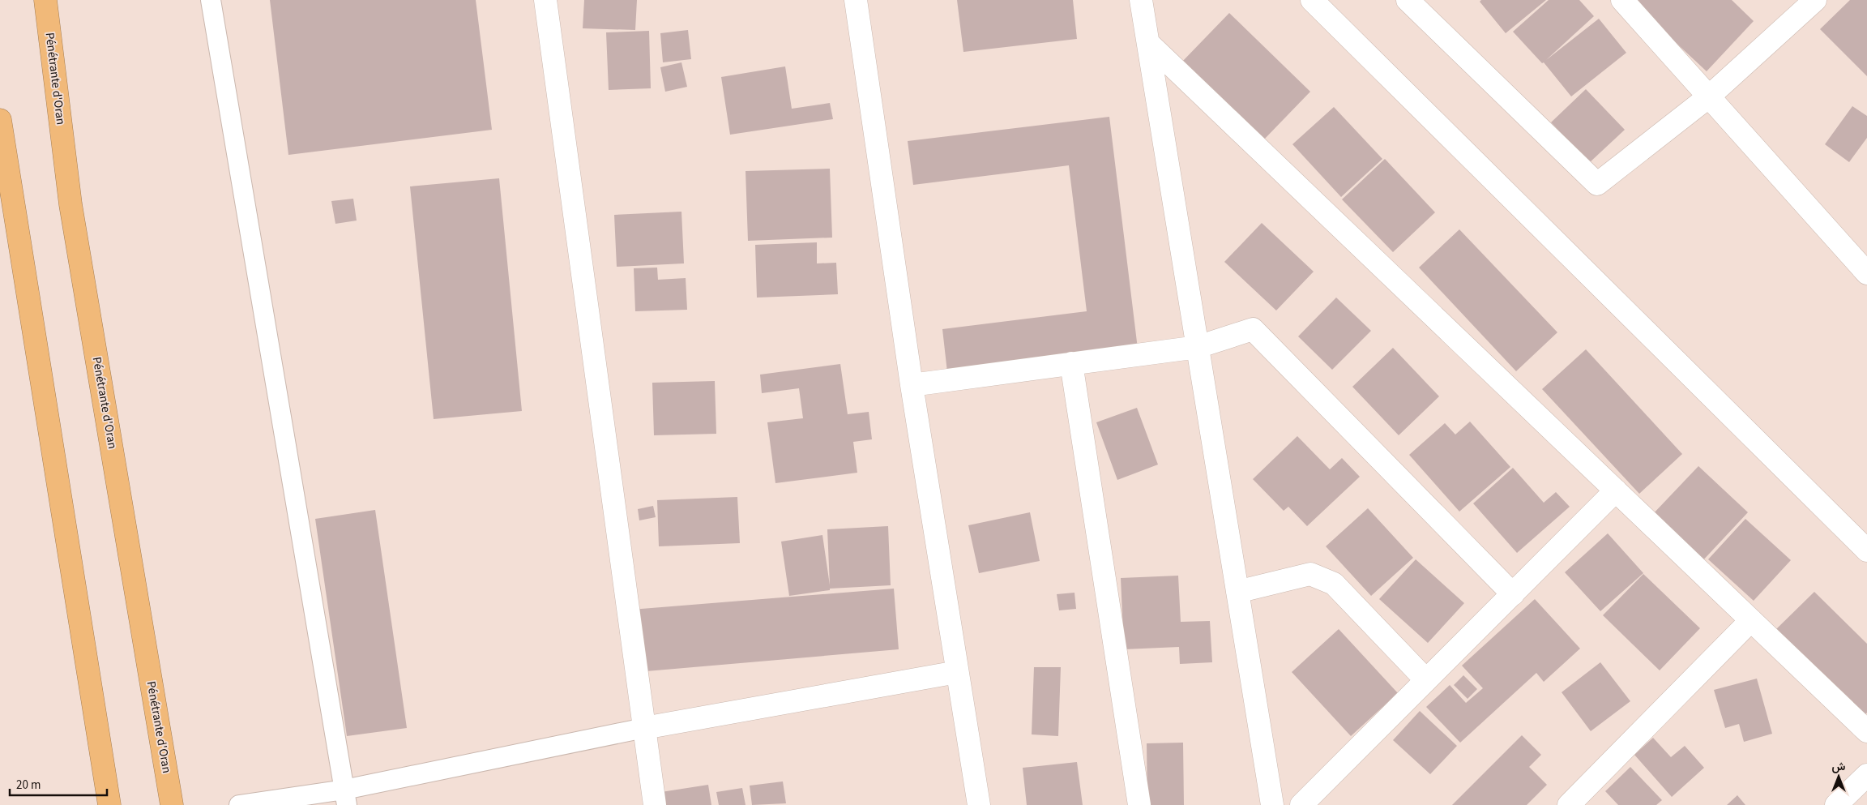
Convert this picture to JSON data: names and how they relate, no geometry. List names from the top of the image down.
{
  "streets": {
    "highway": ["Pénétrante d'Oran"]
  },
  "scale_bar": "20 m",
  "north": "top"
}
